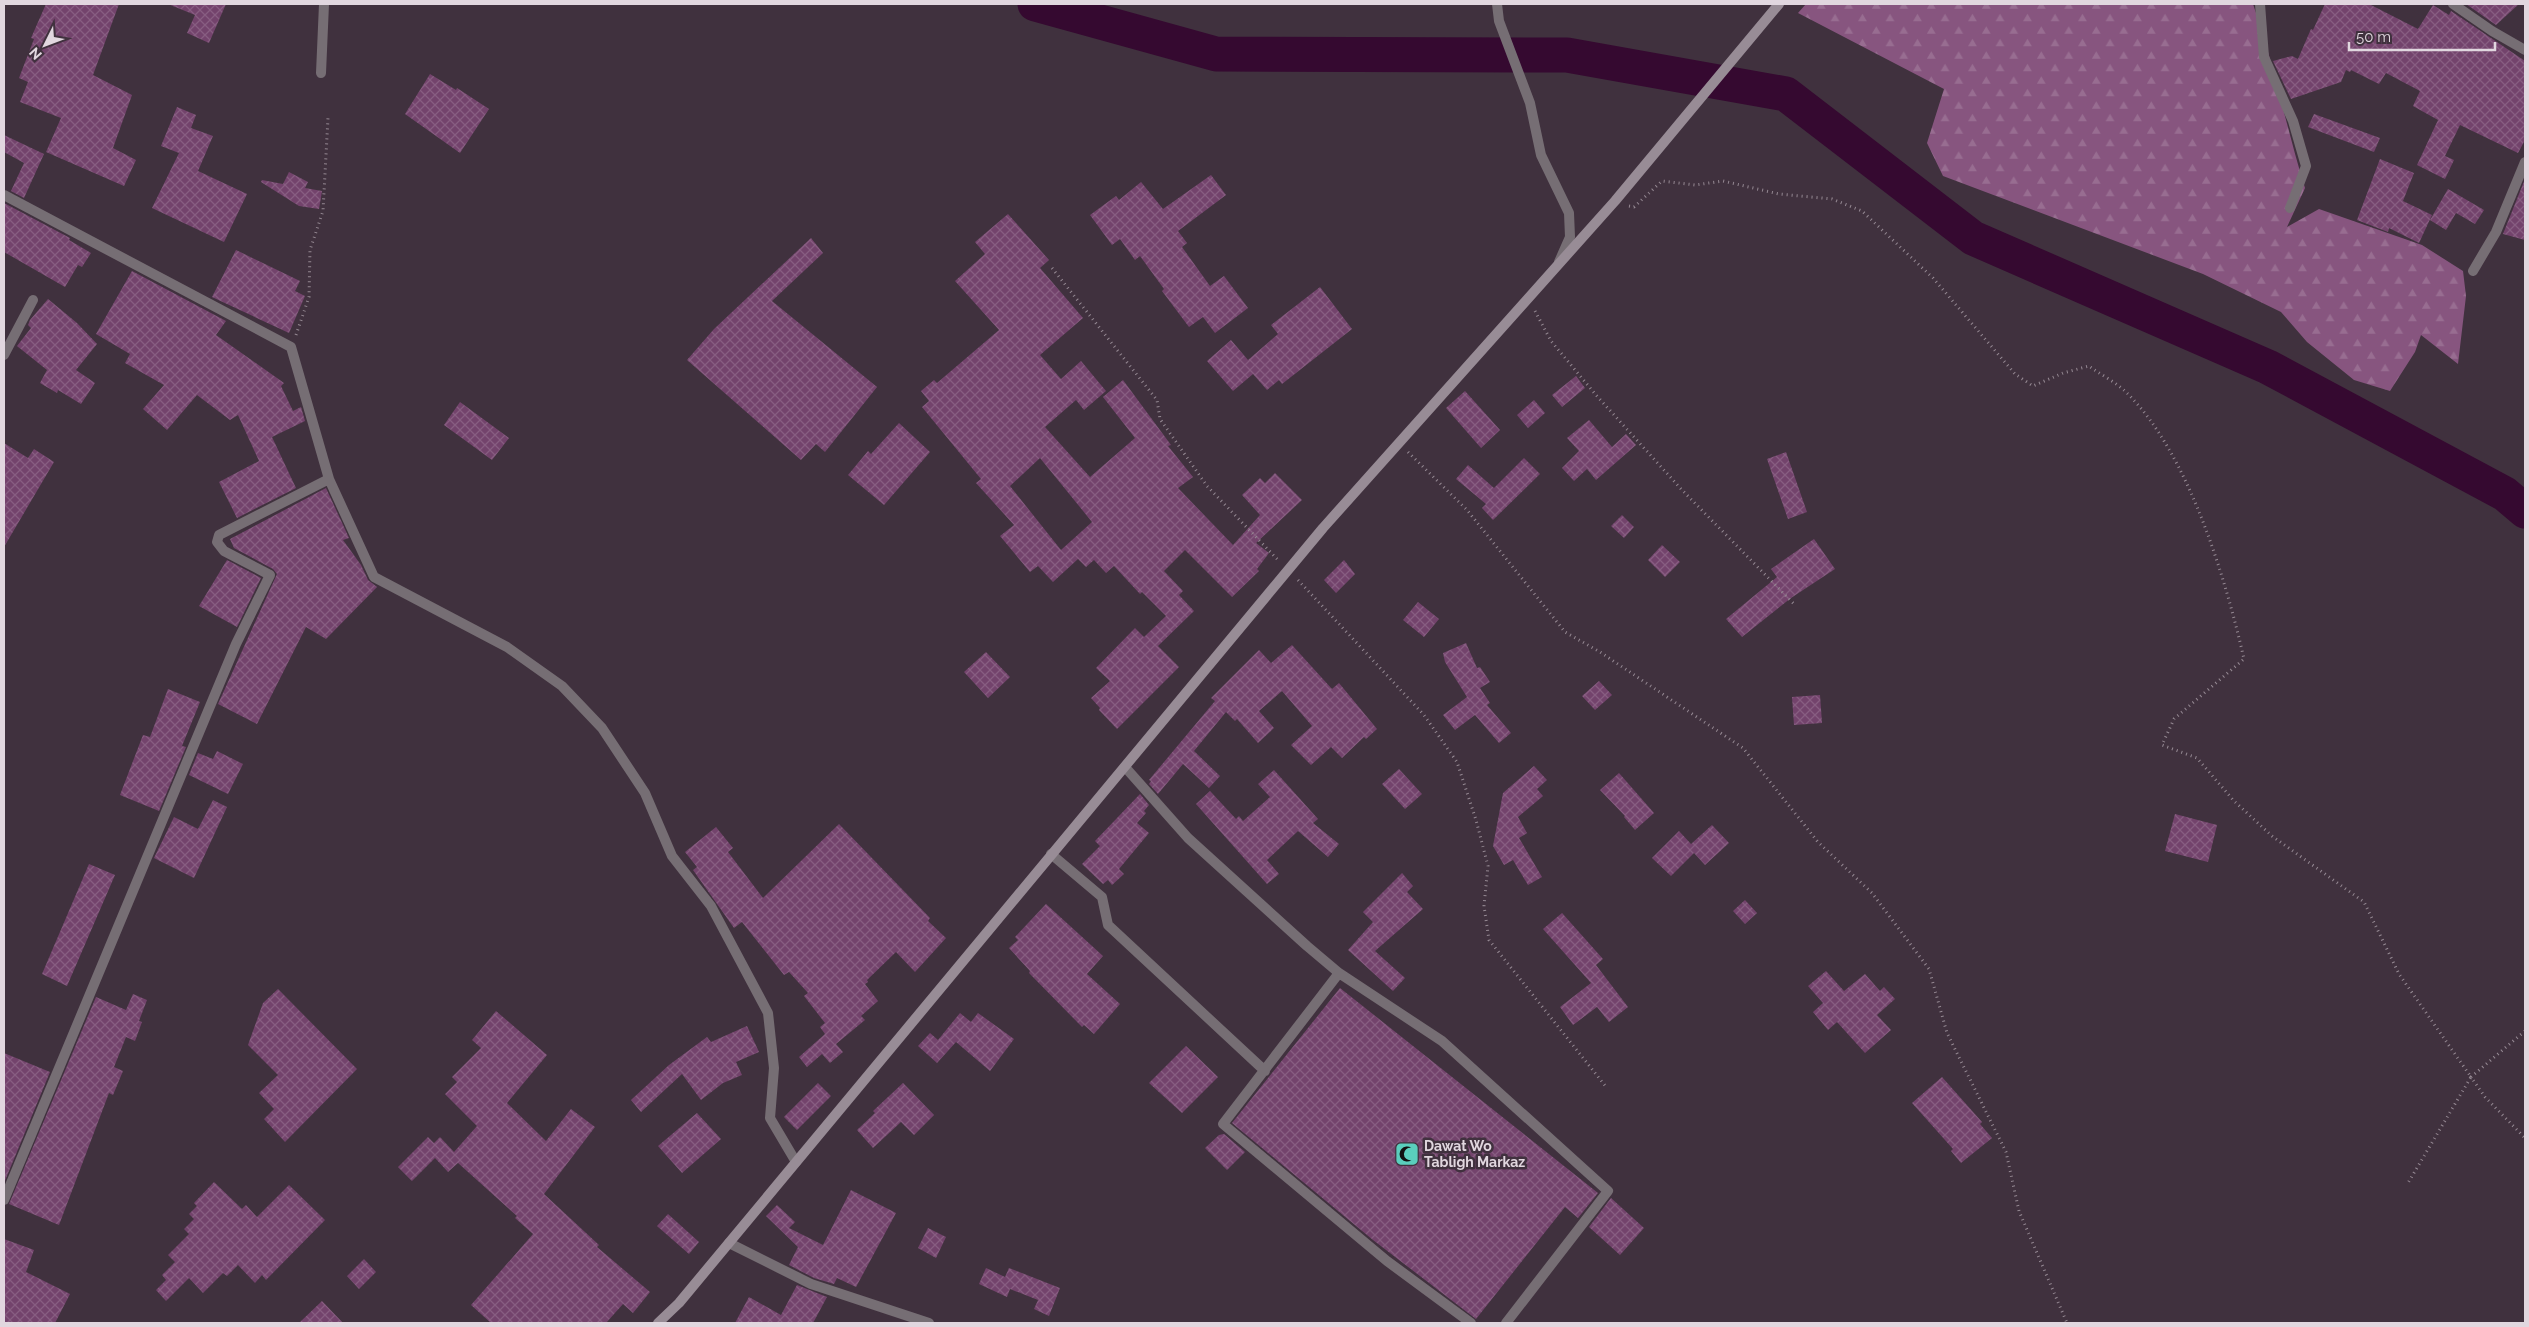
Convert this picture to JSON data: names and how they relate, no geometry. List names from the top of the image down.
{
  "places": {
    "mosque": ["Dawat Wo Tabligh Markaz"]
  },
  "scale_bar": "50 m",
  "north": "bottom left"
}
